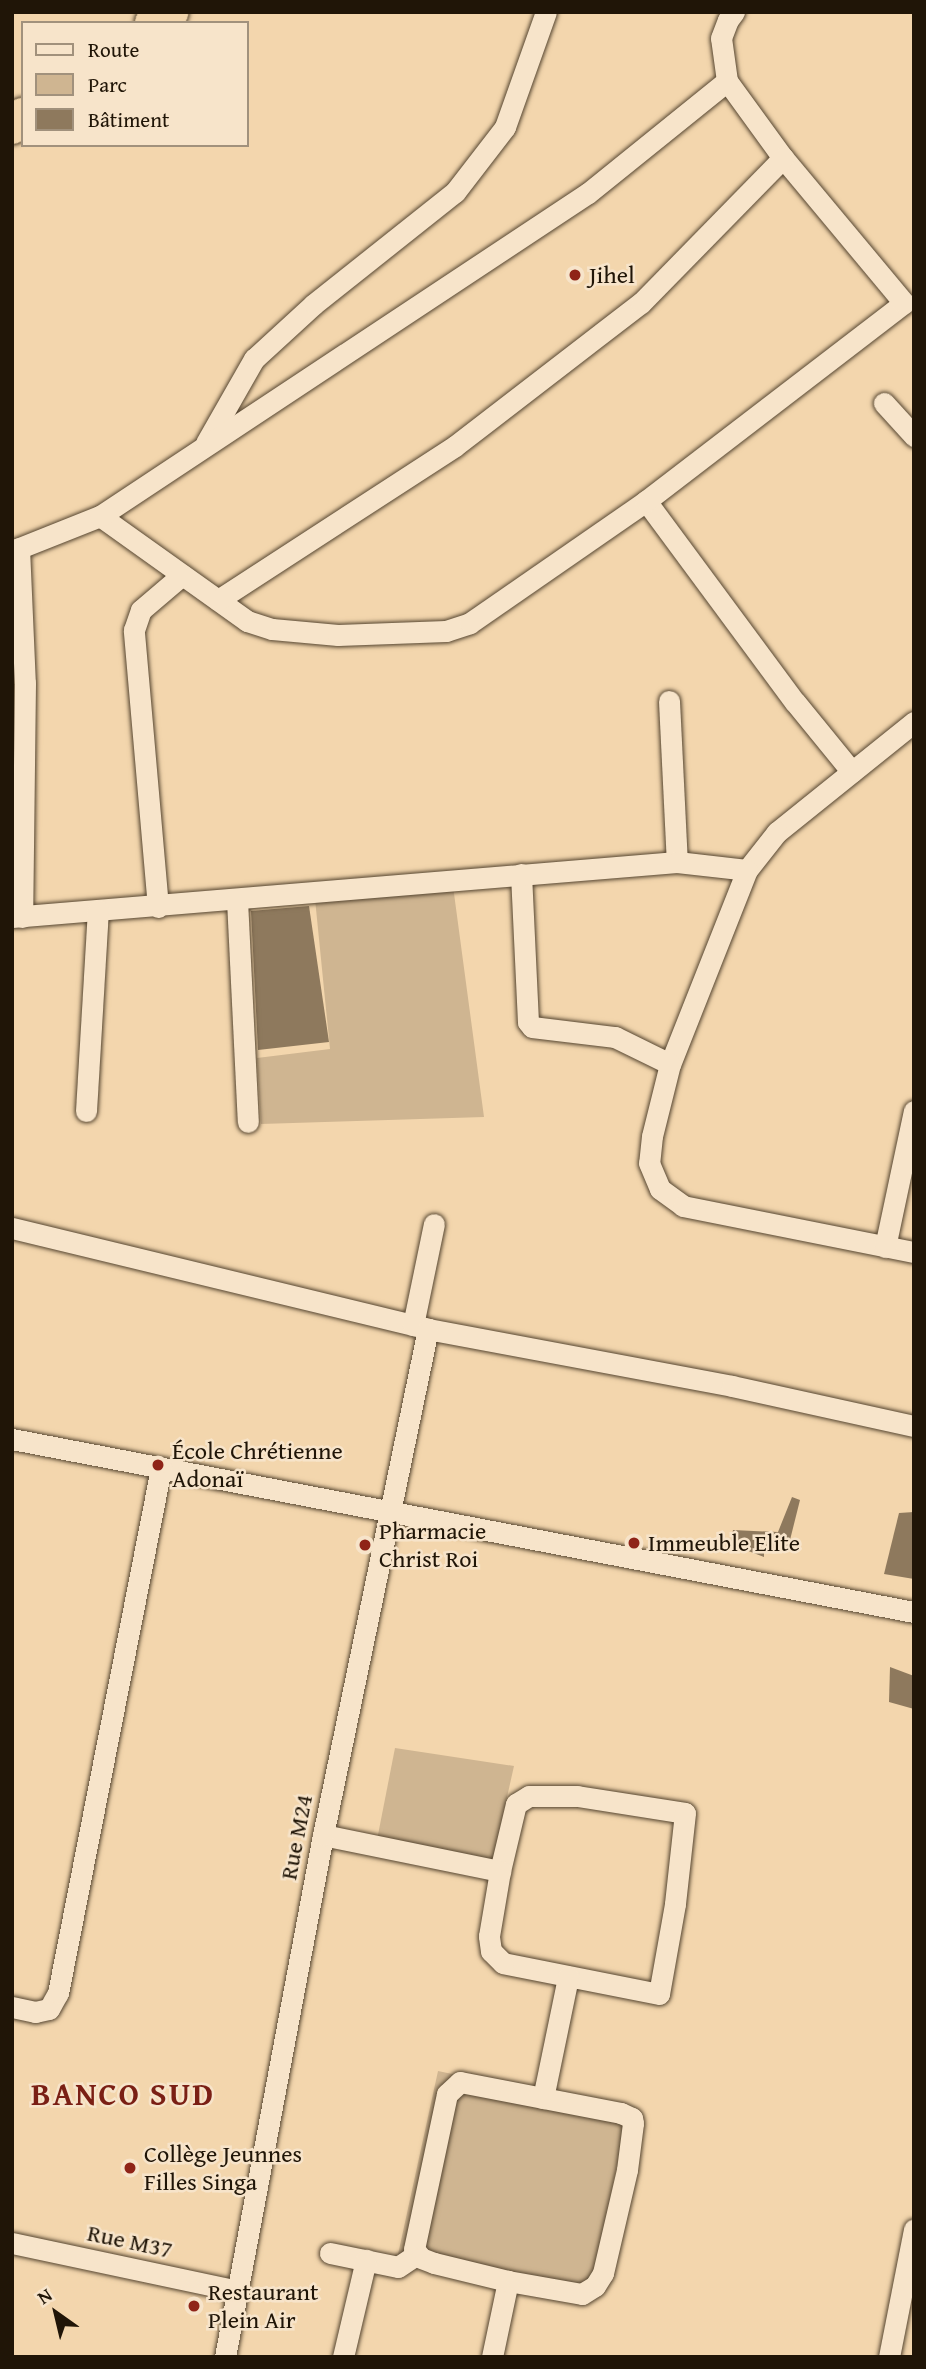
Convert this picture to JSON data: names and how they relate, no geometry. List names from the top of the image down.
{
  "streets": {
    "street": ["Rue M24", "Rue M37"]
  },
  "crossings": [
    ["Rue M24", "Rue M37"]
  ],
  "districts": ["BANCO SUD"],
  "places": [
    "Jihel",
    "École Chrétienne Adonaï",
    "Immeuble Elite",
    "Pharmacie Christ Roi",
    "Collège Jeunnes Filles Singa",
    "Restaurant Plein Air"
  ],
  "legend": ["Route", "Parc", "Bâtiment"],
  "north": "top left"
}
